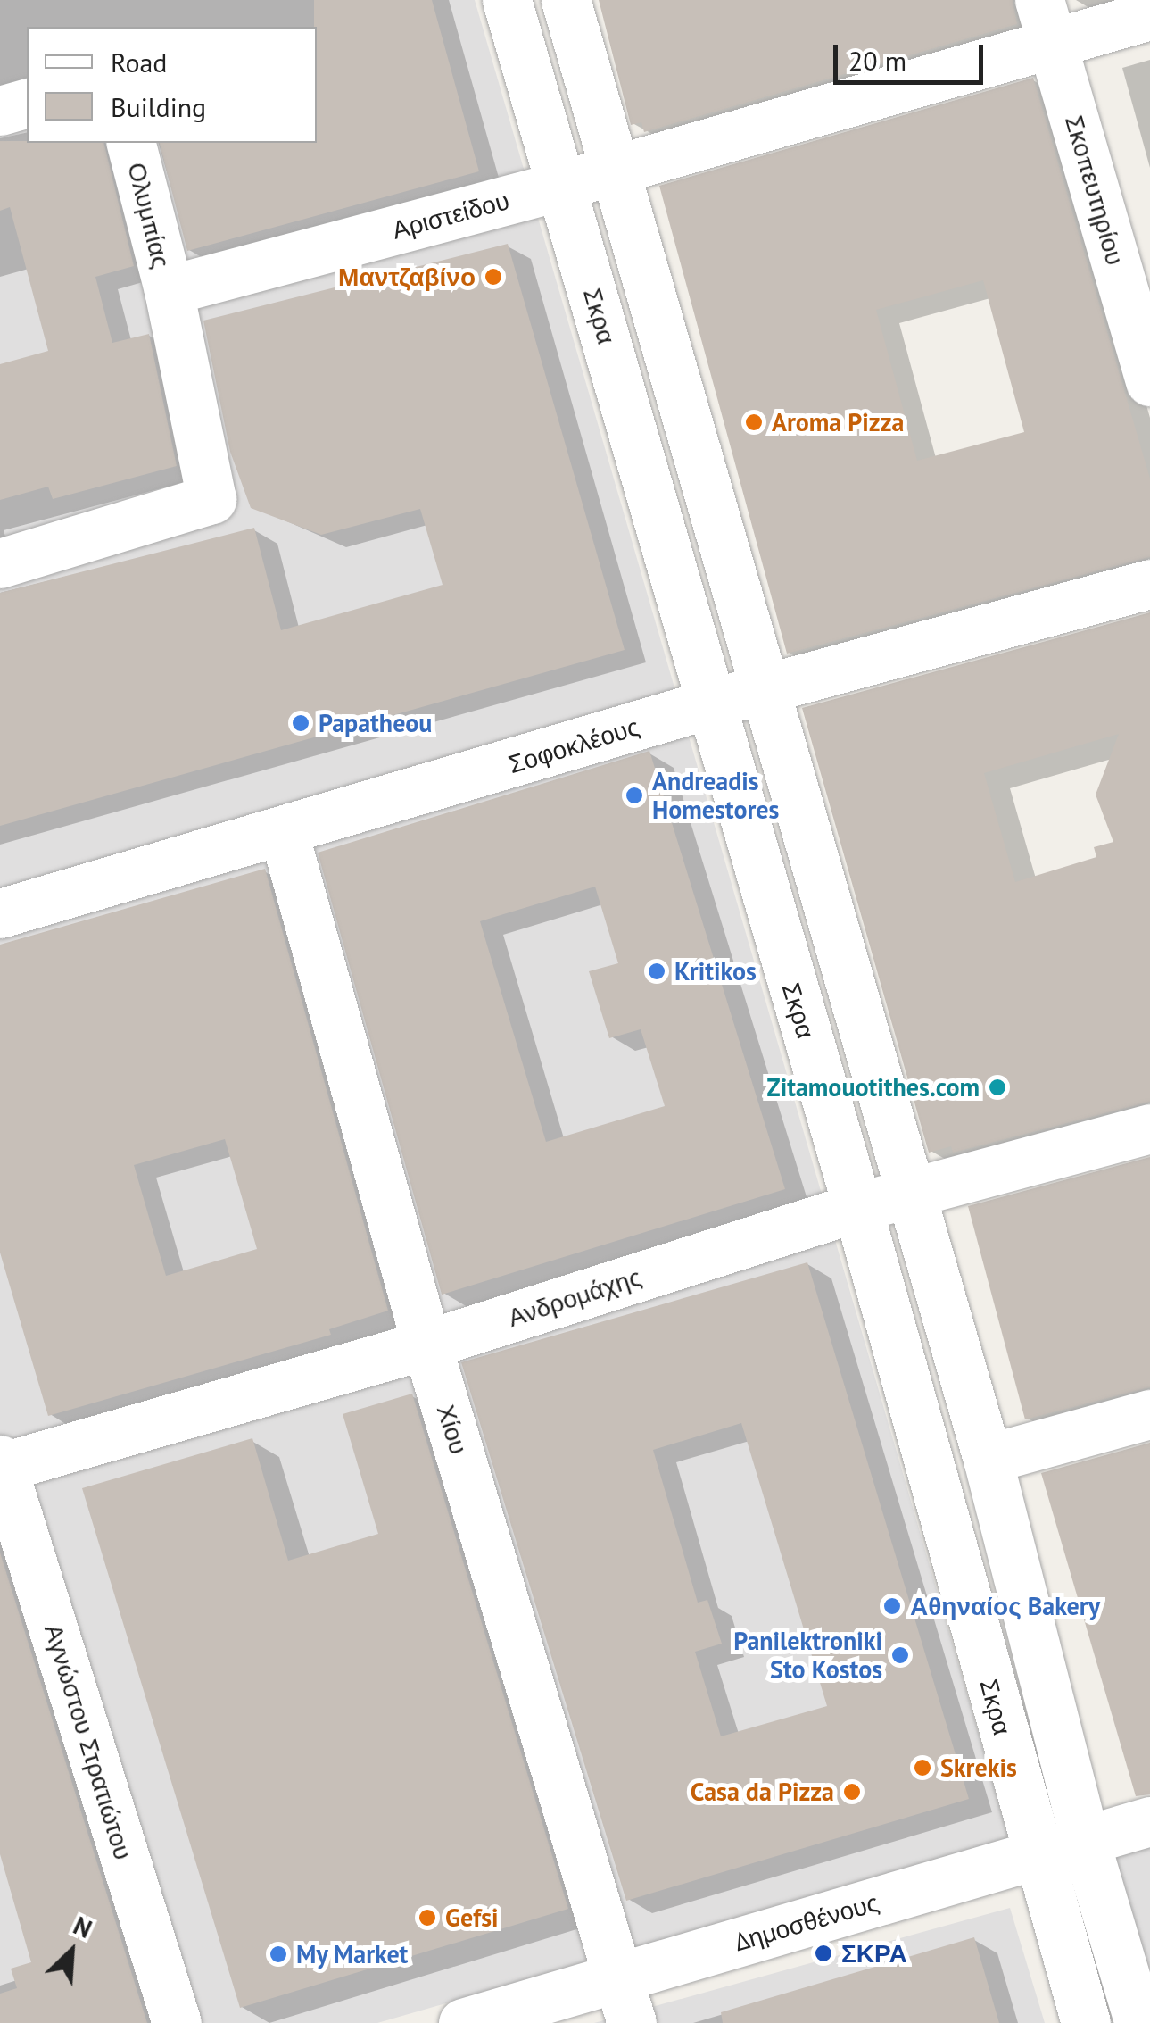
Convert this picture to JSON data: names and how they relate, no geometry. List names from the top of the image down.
{
  "streets": {
    "street": [
      "Σκοπευτηρίου",
      "Ολυμπίας",
      "Αριστείδου",
      "Σκρα",
      "Σοφοκλέους",
      "Ανδρομάχης",
      "Χίου",
      "Αγνώστου Στρατιώτου",
      "Δημοσθένους"
    ]
  },
  "crossings": [
    ["Σκοπευτηρίου", "Αριστείδου"],
    ["Ολυμπίας", "Αριστείδου"],
    ["Αριστείδου", "Σκρα"],
    ["Σκρα", "Σοφοκλέους"],
    ["Σκρα", "Ανδρομάχης"],
    ["Σκρα", "Δημοσθένους"],
    ["Σοφοκλέους", "Χίου"],
    ["Ανδρομάχης", "Χίου"],
    ["Ανδρομάχης", "Αγνώστου Στρατιώτου"],
    ["Χίου", "Δημοσθένους"]
  ],
  "places": [
    "Μαντζαβίνο",
    "Aroma Pizza",
    "Papatheou",
    "Andreadis Homestores",
    "Kritikos",
    "Zitamouotithes.com",
    "Αθηναίος Bakery",
    "Panilektroniki Sto Kostos",
    "Skrekis",
    "Casa da Pizza",
    "Gefsi",
    "ΣΚΡΑ",
    "My Market"
  ],
  "legend": ["Road", "Building"],
  "scale_bar": "20 m",
  "north": "top right"
}
